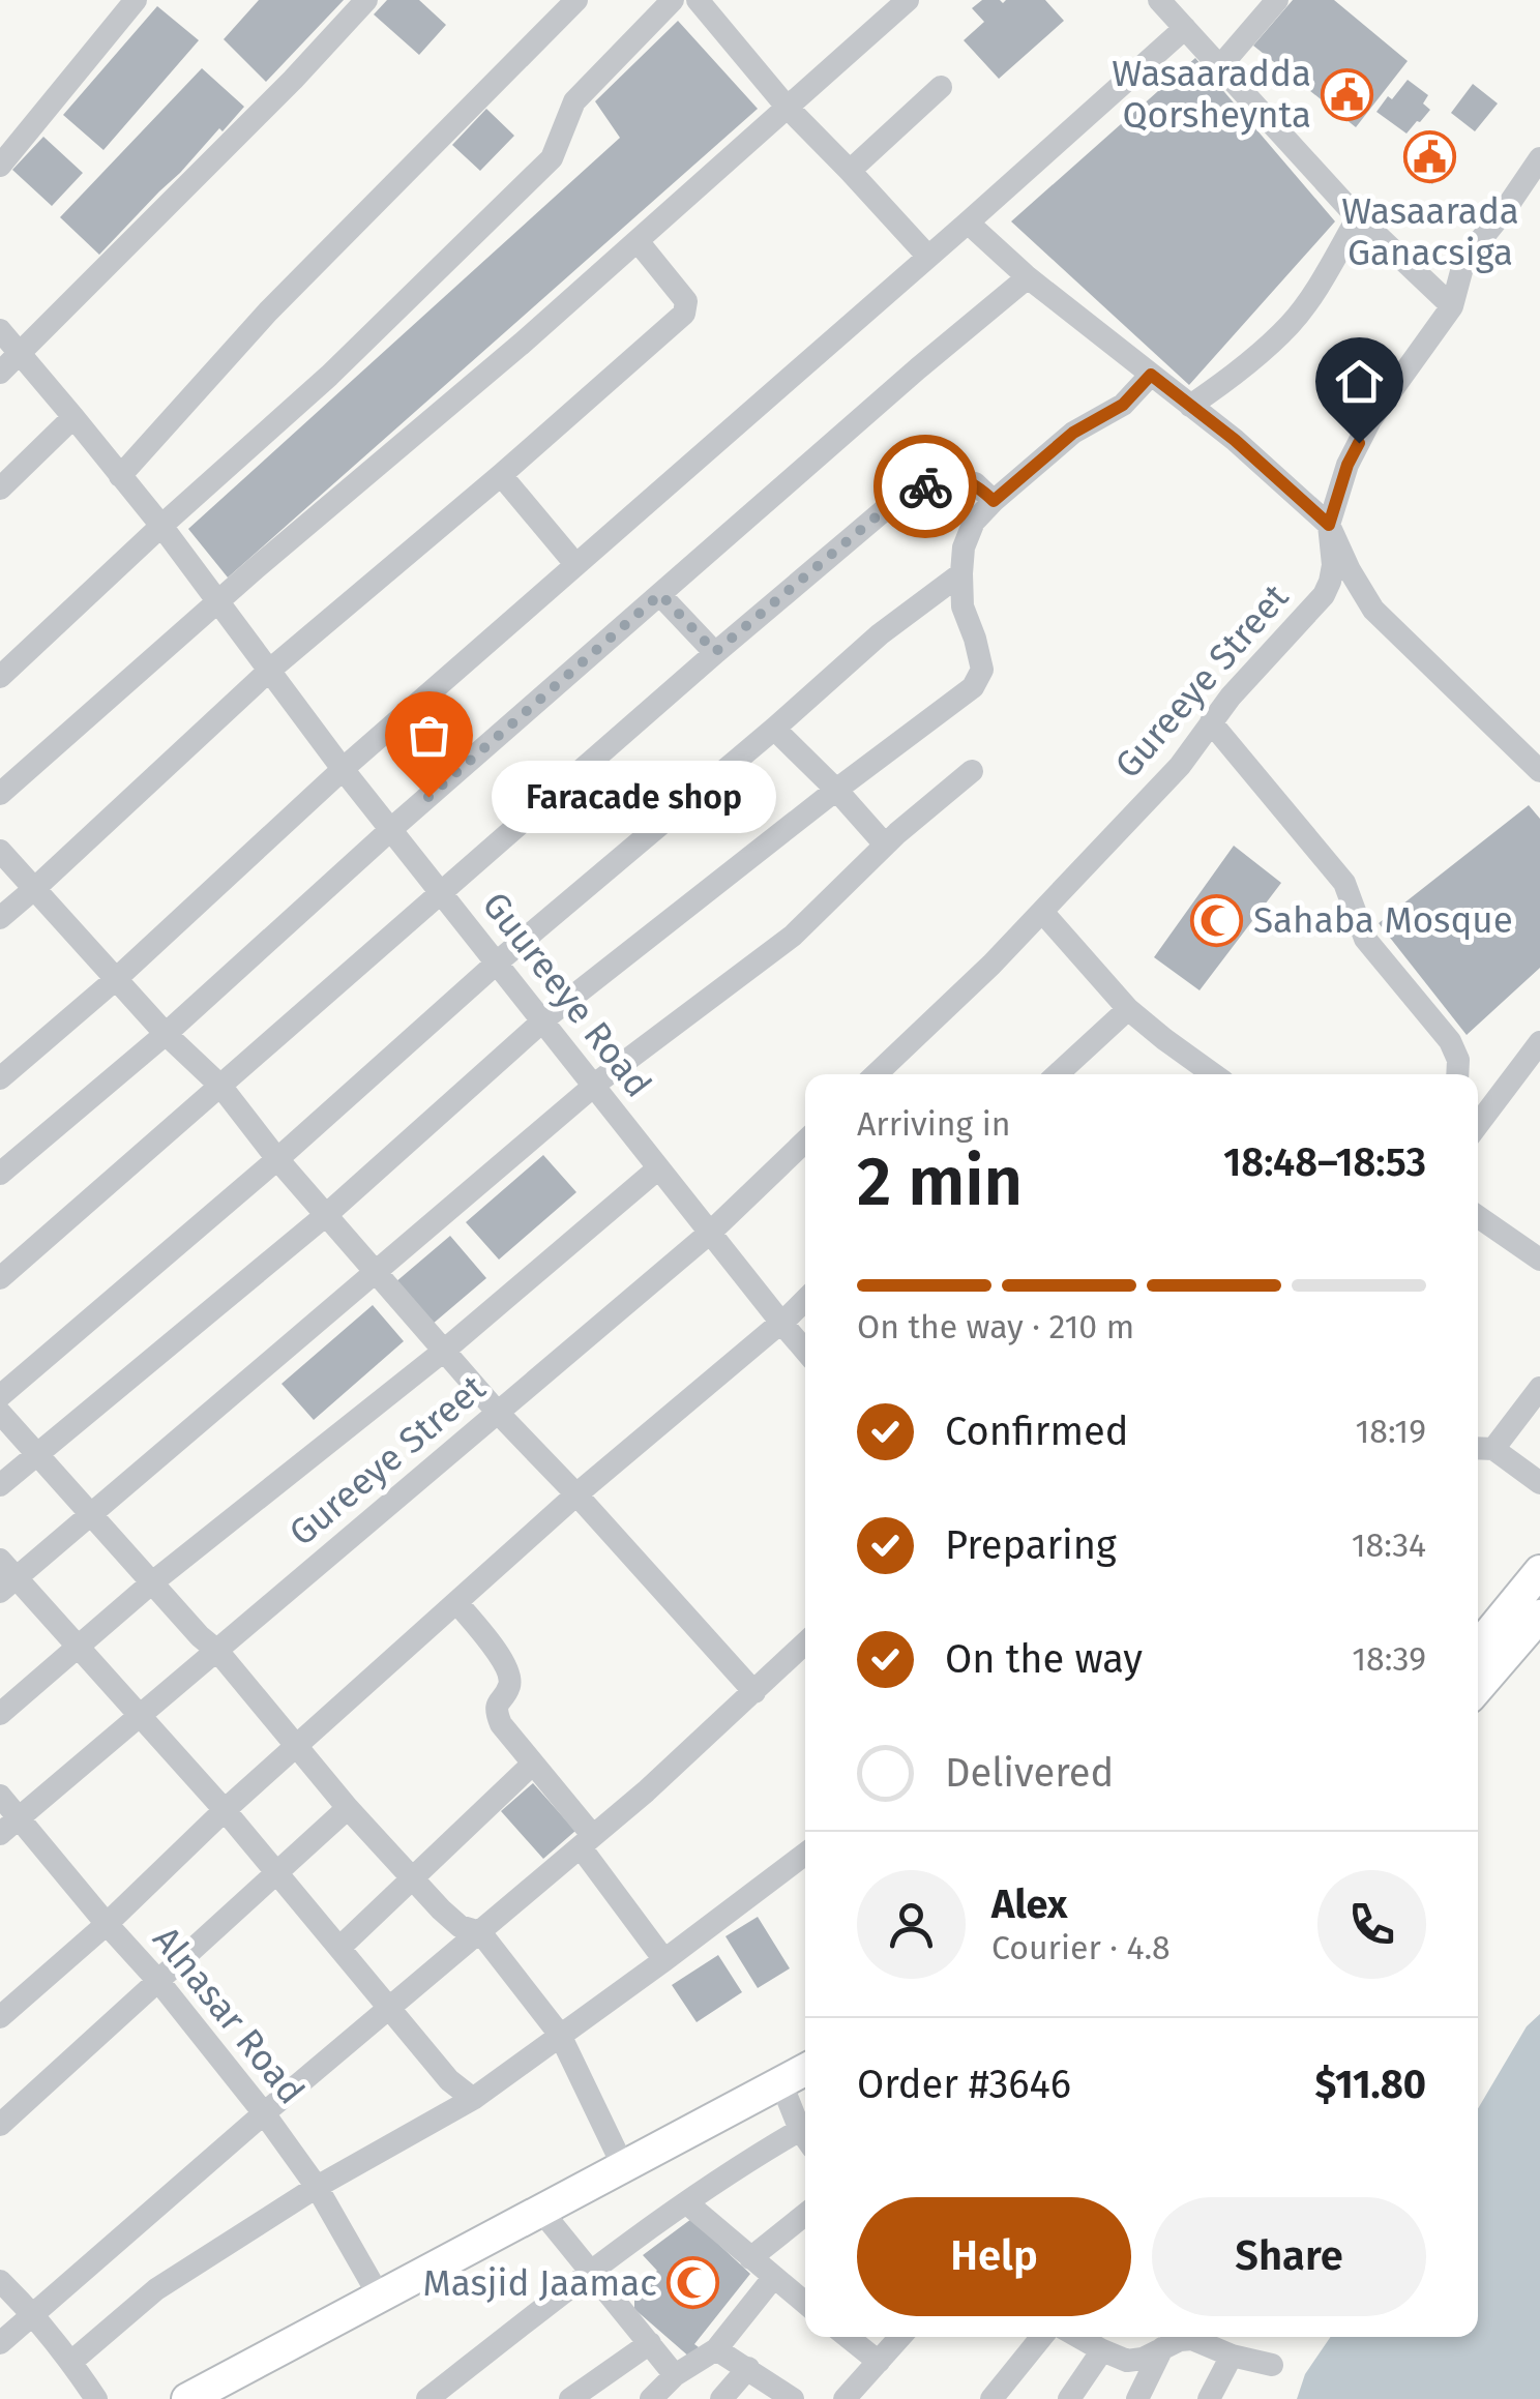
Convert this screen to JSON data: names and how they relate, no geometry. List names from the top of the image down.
{
  "streets": {
    "street": ["Gureeye Street", "Guureeye Road", "Alnasar Road"]
  },
  "crossings": [
    ["Gureeye Street", "Guureeye Road"],
    ["Gureeye Street", "Alnasar Road"]
  ],
  "places": {
    "public building": ["Wasaaradda Qorsheynta", "Wasaarada Ganacsiga"],
    "other": ["Faracade shop"],
    "mosque": ["Sahaba Mosque", "Masjid Jaamac"]
  },
  "page": {
    "bubble": "Faracade shop",
    "heading": ["2 min", "Arriving in", "18:48–18:53"],
    "panel": [
      "Alex",
      "Courier · 4.8",
      "Order #3646",
      "$11.80"
    ],
    "bar": "On the way · 210 m",
    "list": [
      ["Confirmed", "18:19"],
      ["Preparing", "18:34"],
      ["On the way", "18:39"],
      "Delivered"
    ],
    "buttons": ["Help", "Share"]
  }
}
